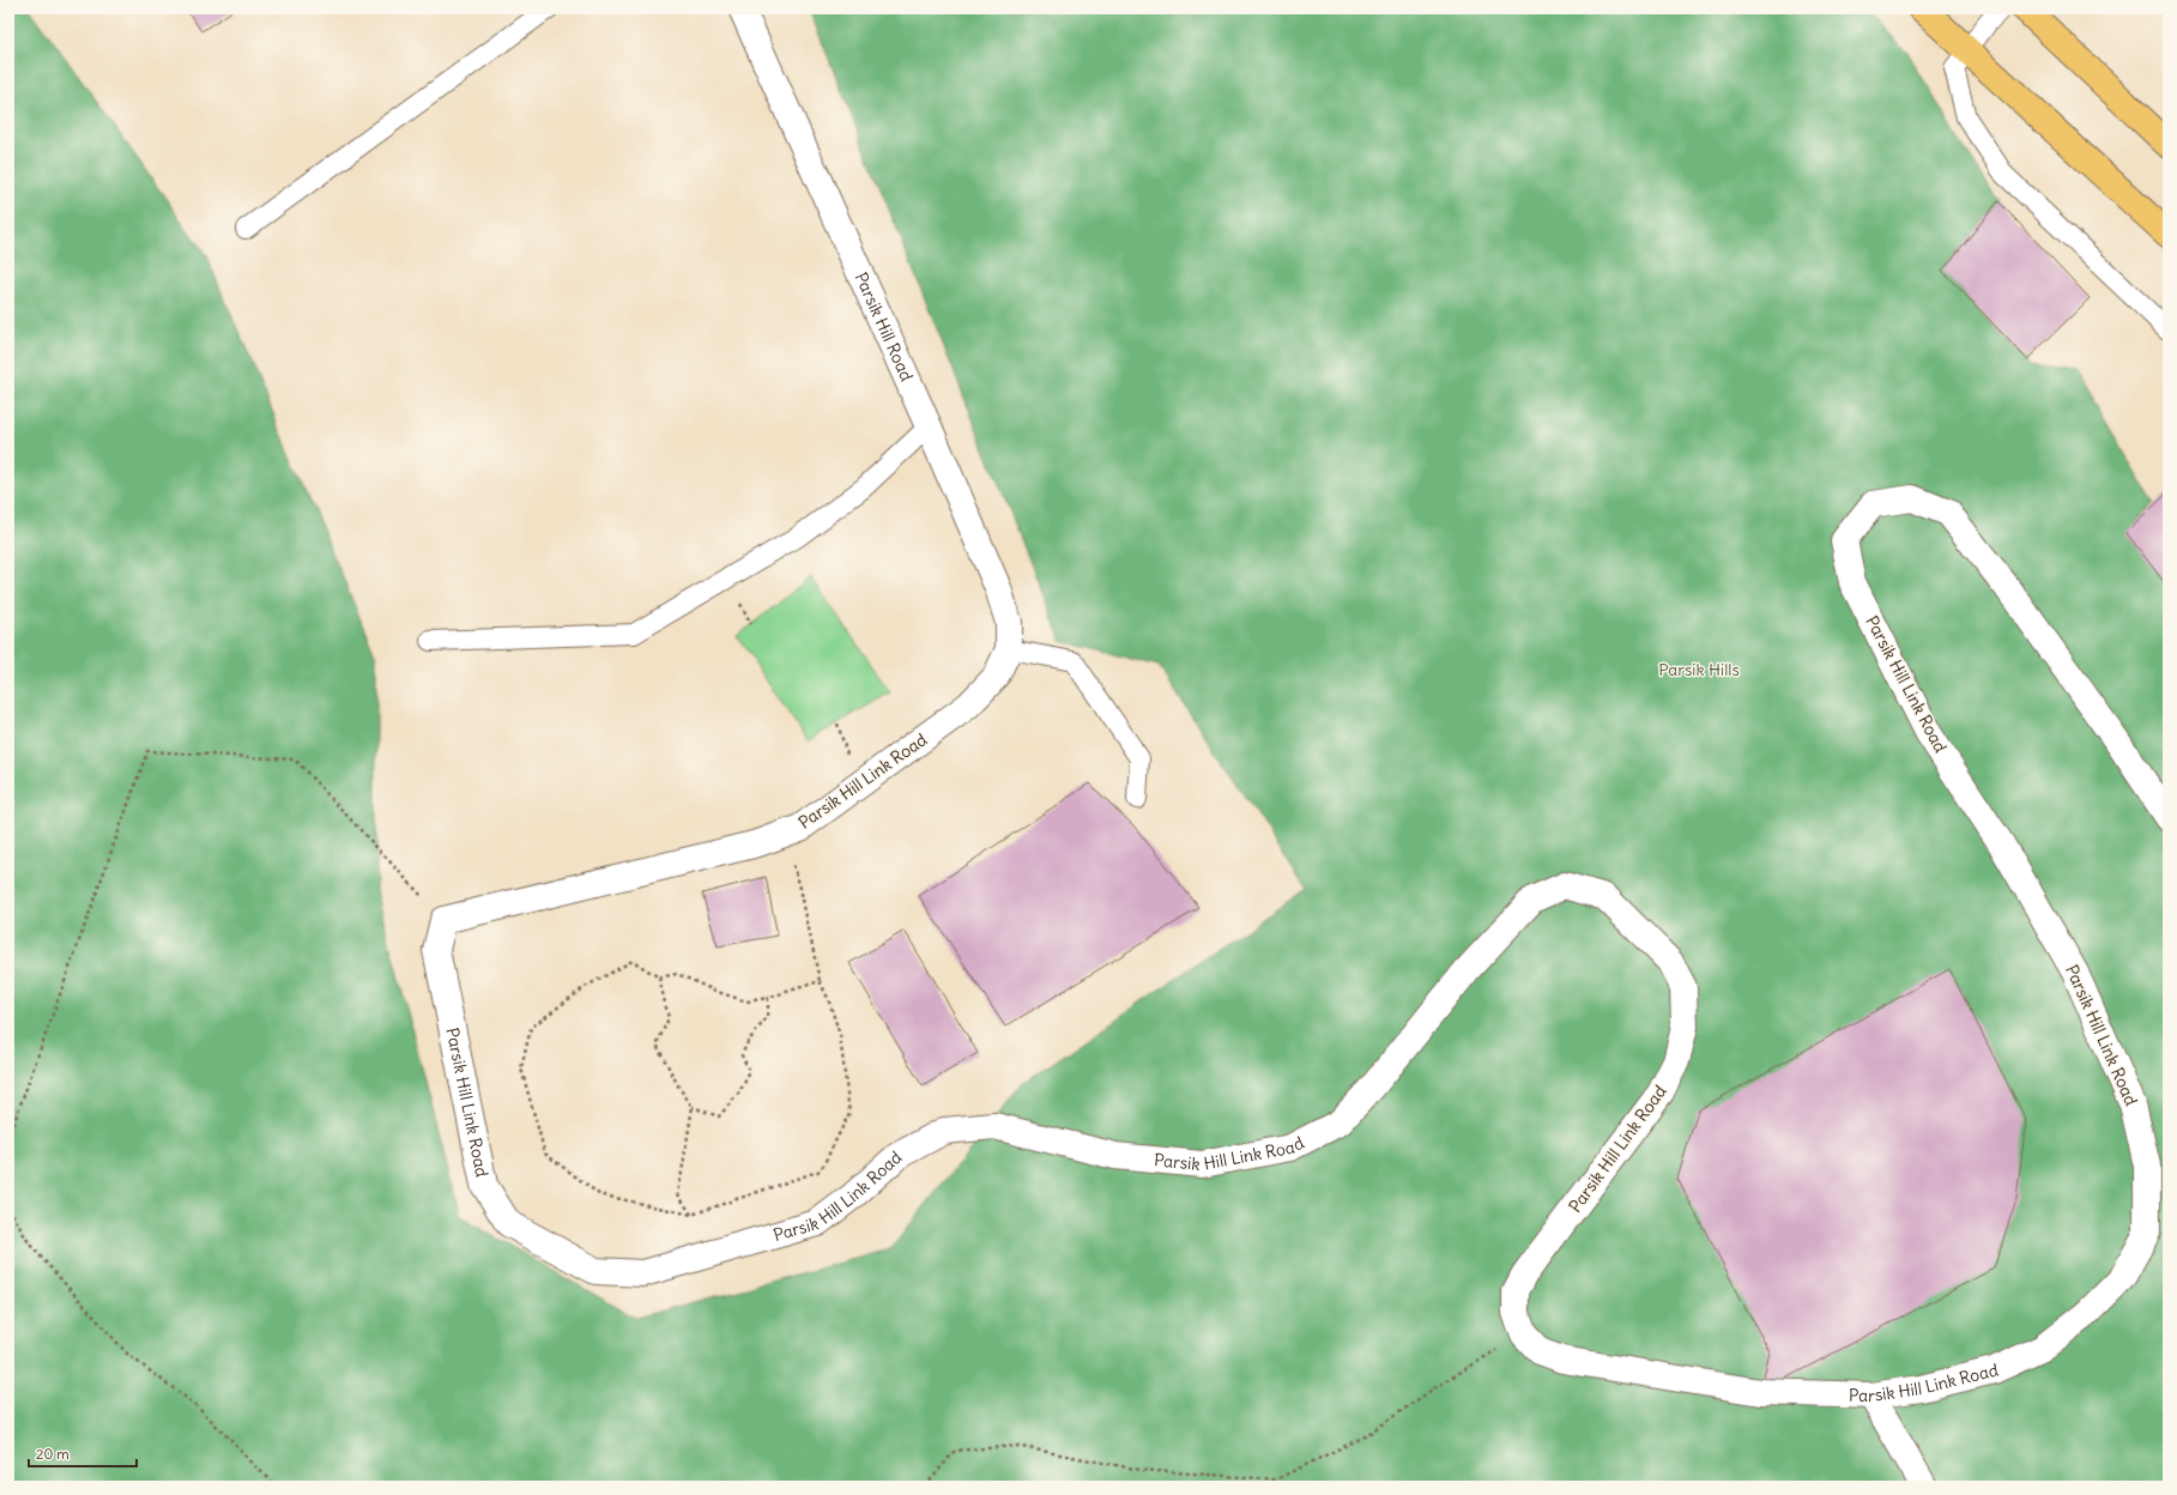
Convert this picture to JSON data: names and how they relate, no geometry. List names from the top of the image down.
{
  "streets": {
    "street": ["Parsik Hill Road", "Parsik Hill Link Road"]
  },
  "crossings": [
    ["Parsik Hill Road", "Parsik Hill Link Road"]
  ],
  "parks": ["Parsik Hills"],
  "scale_bar": "20 m"
}
